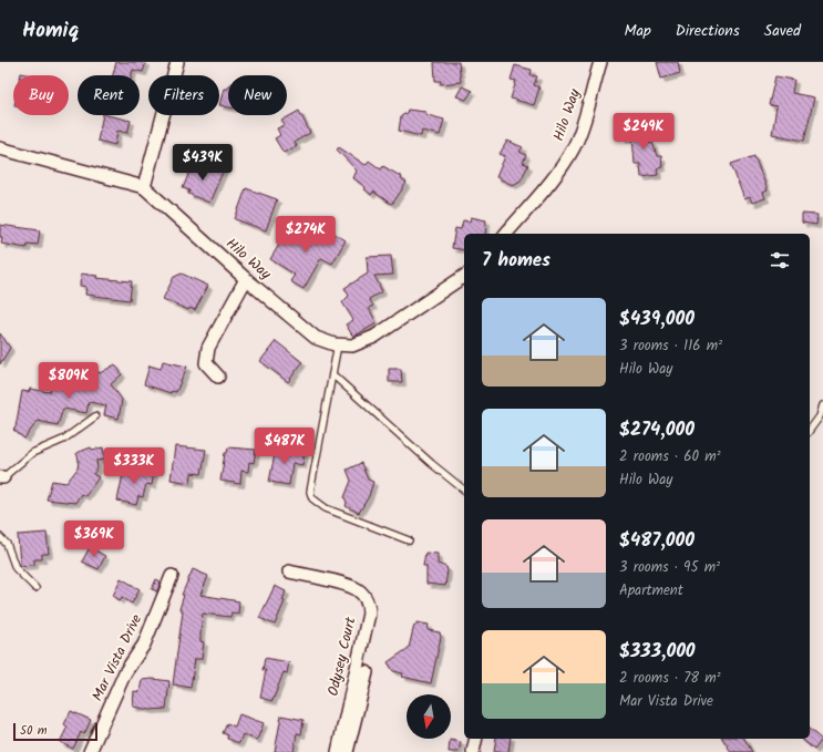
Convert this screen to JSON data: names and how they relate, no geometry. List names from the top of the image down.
{
  "streets": {
    "street": ["Hilo Way", "Odysey Court", "Mar Vista Drive"]
  },
  "scale_bar": "50 m",
  "north": "bottom",
  "page": {
    "header": "Homiq",
    "nav": ["Map", "Directions", "Saved"],
    "chip": [
      "Buy",
      "Rent",
      "Filters",
      "New"
    ],
    "price": [
      "$249K",
      "$439K",
      "$274K",
      "$809K",
      "$487K",
      "$333K",
      "$369K"
    ],
    "heading": "7 homes",
    "list": [
      {
        "name": "$439,000",
        "note": "3 rooms · 116 m² · Hilo Way"
      },
      {
        "name": "$274,000",
        "note": "2 rooms · 60 m² · Hilo Way"
      },
      {
        "name": "$487,000",
        "note": "3 rooms · 95 m² · Apartment"
      },
      {
        "name": "$333,000",
        "note": "2 rooms · 78 m² · Mar Vista Drive"
      }
    ],
    "scale": "50 m"
  }
}
